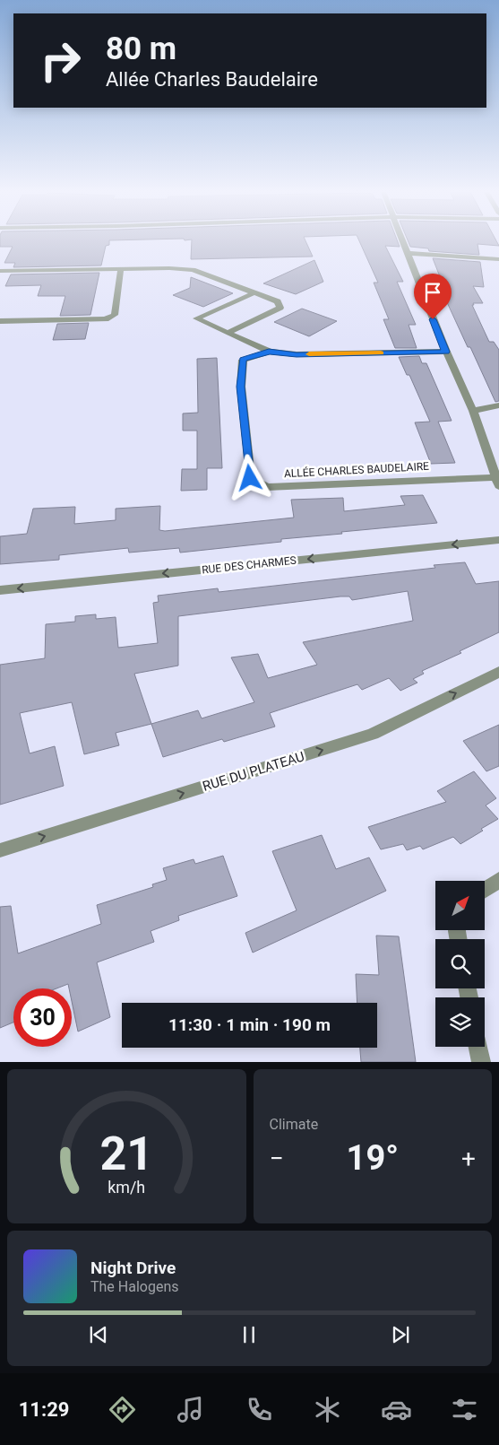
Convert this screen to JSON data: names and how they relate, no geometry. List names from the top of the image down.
{
  "streets": {
    "street": ["ALLÉE CHARLES BAUDELAIRE", "RUE DES CHARMES", "RUE DU PLATEAU"]
  },
  "one_way": ["RUE DES CHARMES", "RUE DU PLATEAU"],
  "north": "top right",
  "page": {
    "turn": ["80 m", "Allée Charles Baudelaire"],
    "limit": "30",
    "trip": "11:30 · 1 min · 190 m",
    "tile": "Climate",
    "heat": ["−", "19°", "+"],
    "song": ["Night Drive", "The Halogens"],
    "tabs": "11:29",
    "gauge": ["21", "km/h"]
  }
}
